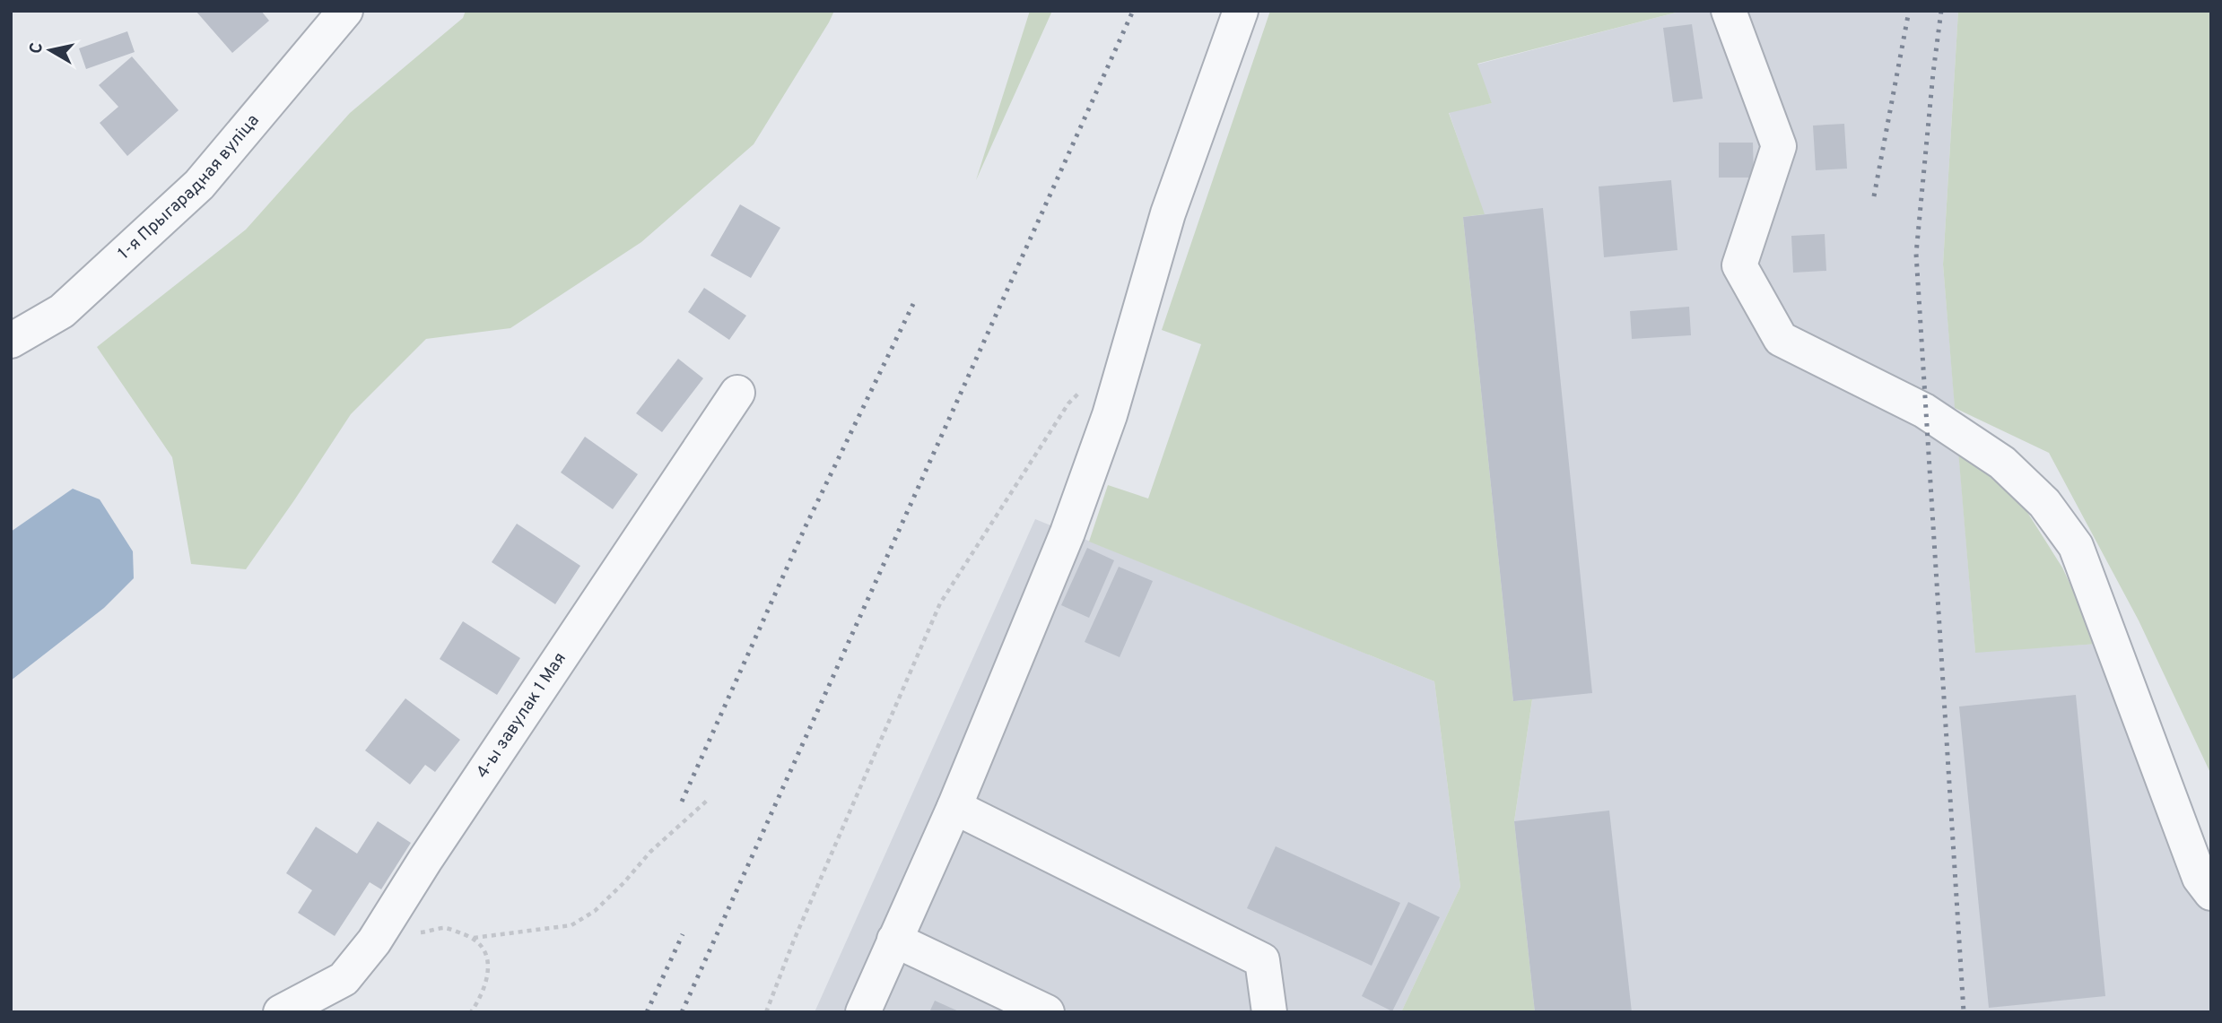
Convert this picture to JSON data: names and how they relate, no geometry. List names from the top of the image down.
{
  "streets": {
    "street": ["1-я Прыгарадная вуліца", "4-ы завулак 1 Мая"]
  },
  "north": "left"
}
